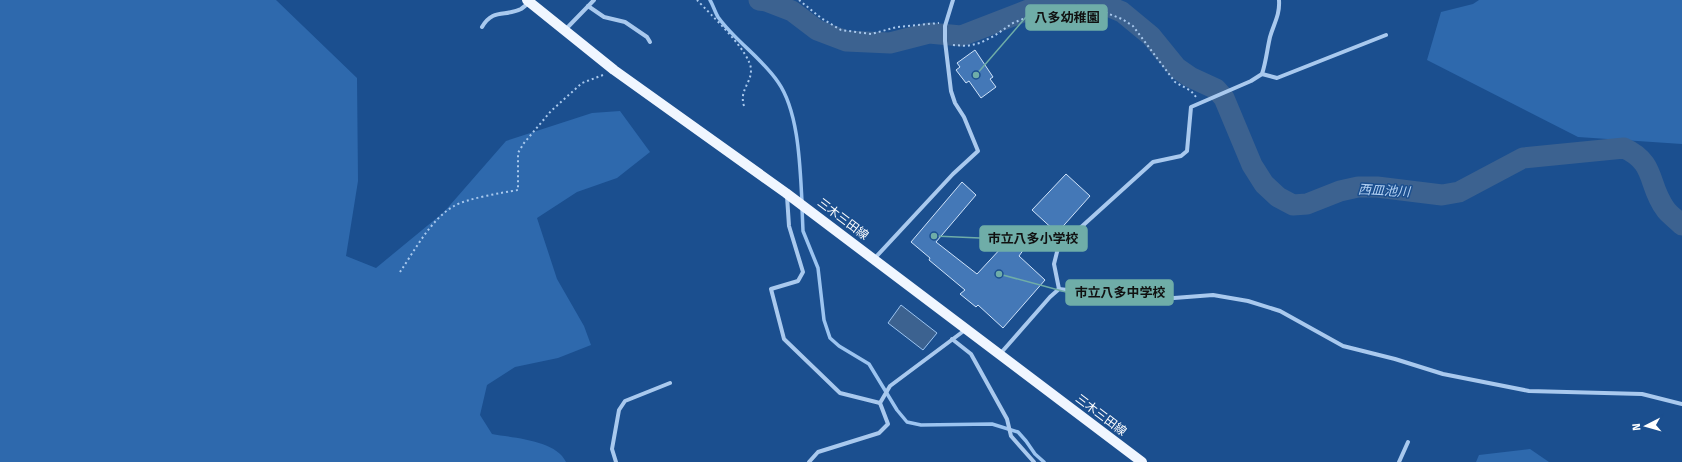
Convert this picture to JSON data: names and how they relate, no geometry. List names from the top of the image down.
{
  "streets": {
    "main road": ["三木三田線"]
  },
  "water": ["西皿池川"],
  "places": ["八多幼稚園", "市立八多小学校", "市立八多中学校"],
  "north": "left"
}
